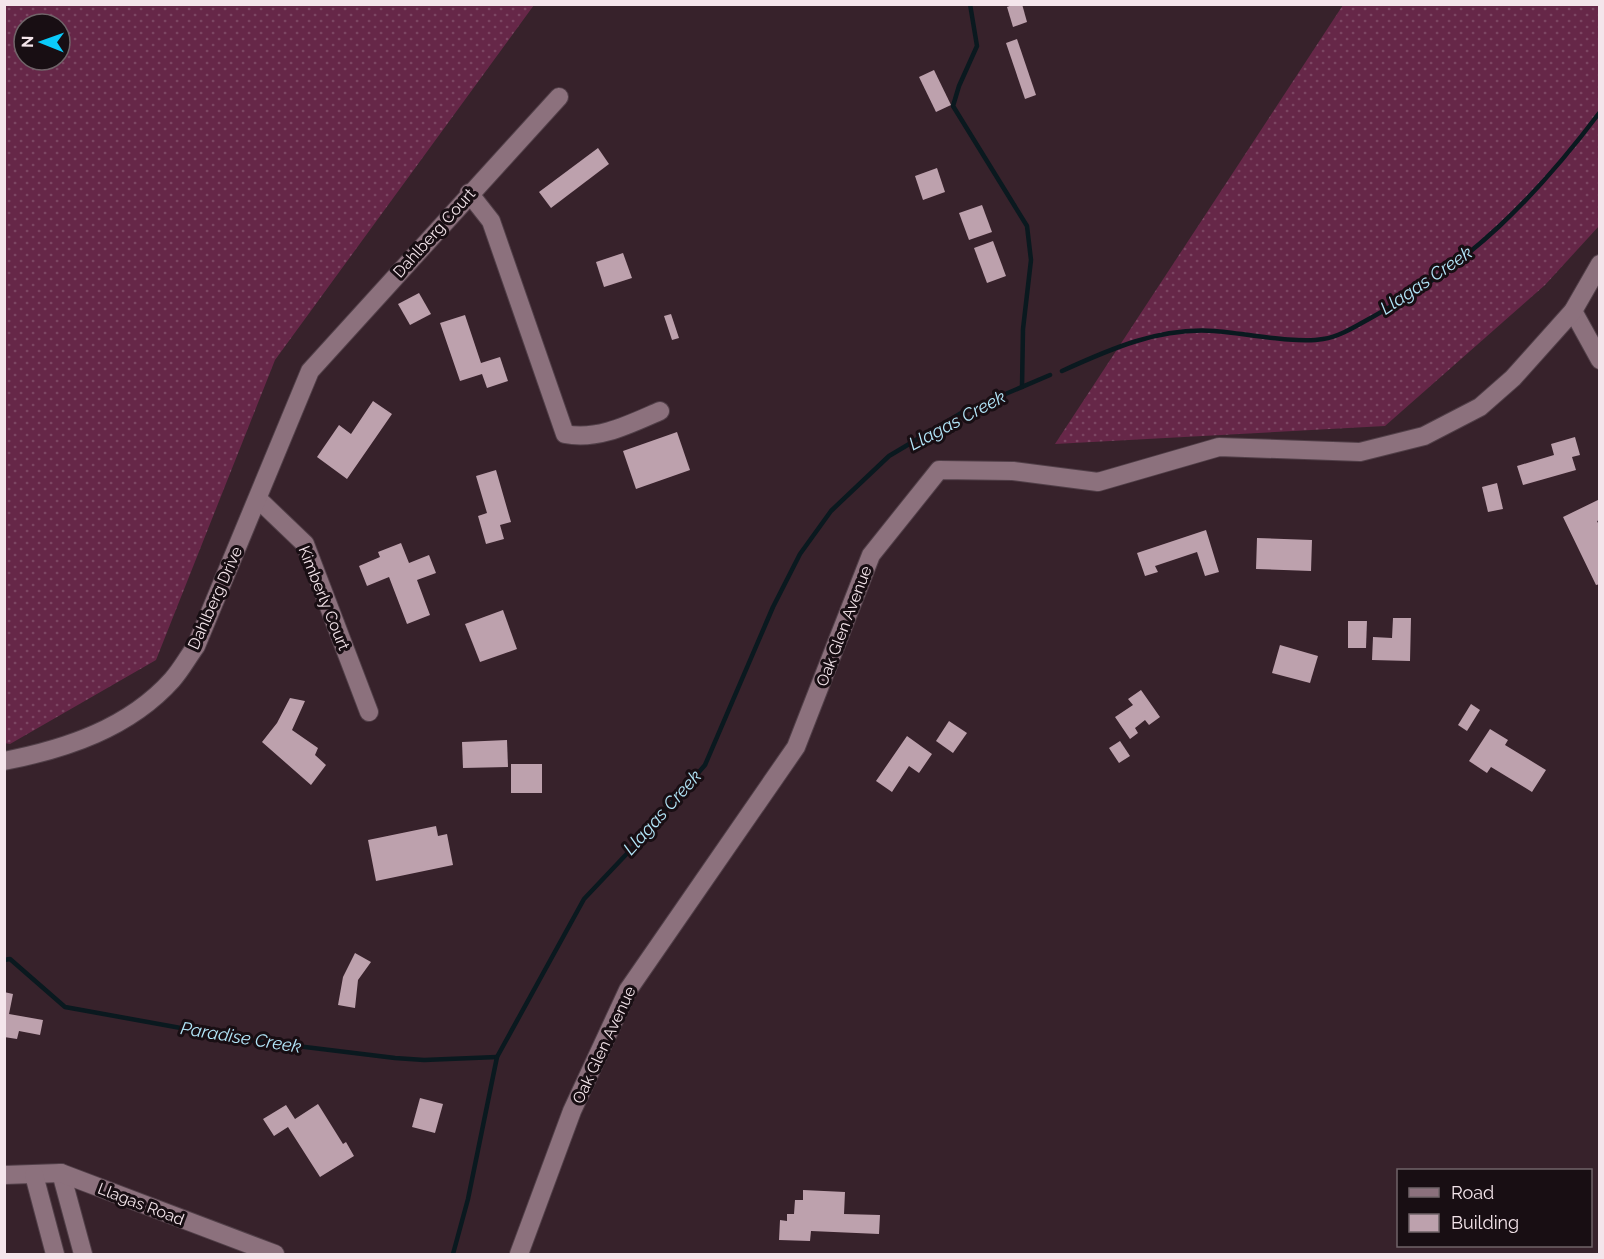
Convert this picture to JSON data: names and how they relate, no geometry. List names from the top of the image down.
{
  "streets": {
    "street": [
      "Dahlberg Court",
      "Dahlberg Drive",
      "Kimberly Court",
      "Oak Glen Avenue",
      "Llagas Road"
    ]
  },
  "crossings": [
    ["Dahlberg Court", "Dahlberg Drive"],
    ["Dahlberg Drive", "Kimberly Court"]
  ],
  "water": ["Llagas Creek", "Paradise Creek"],
  "legend": ["Road", "Building"],
  "north": "left"
}
